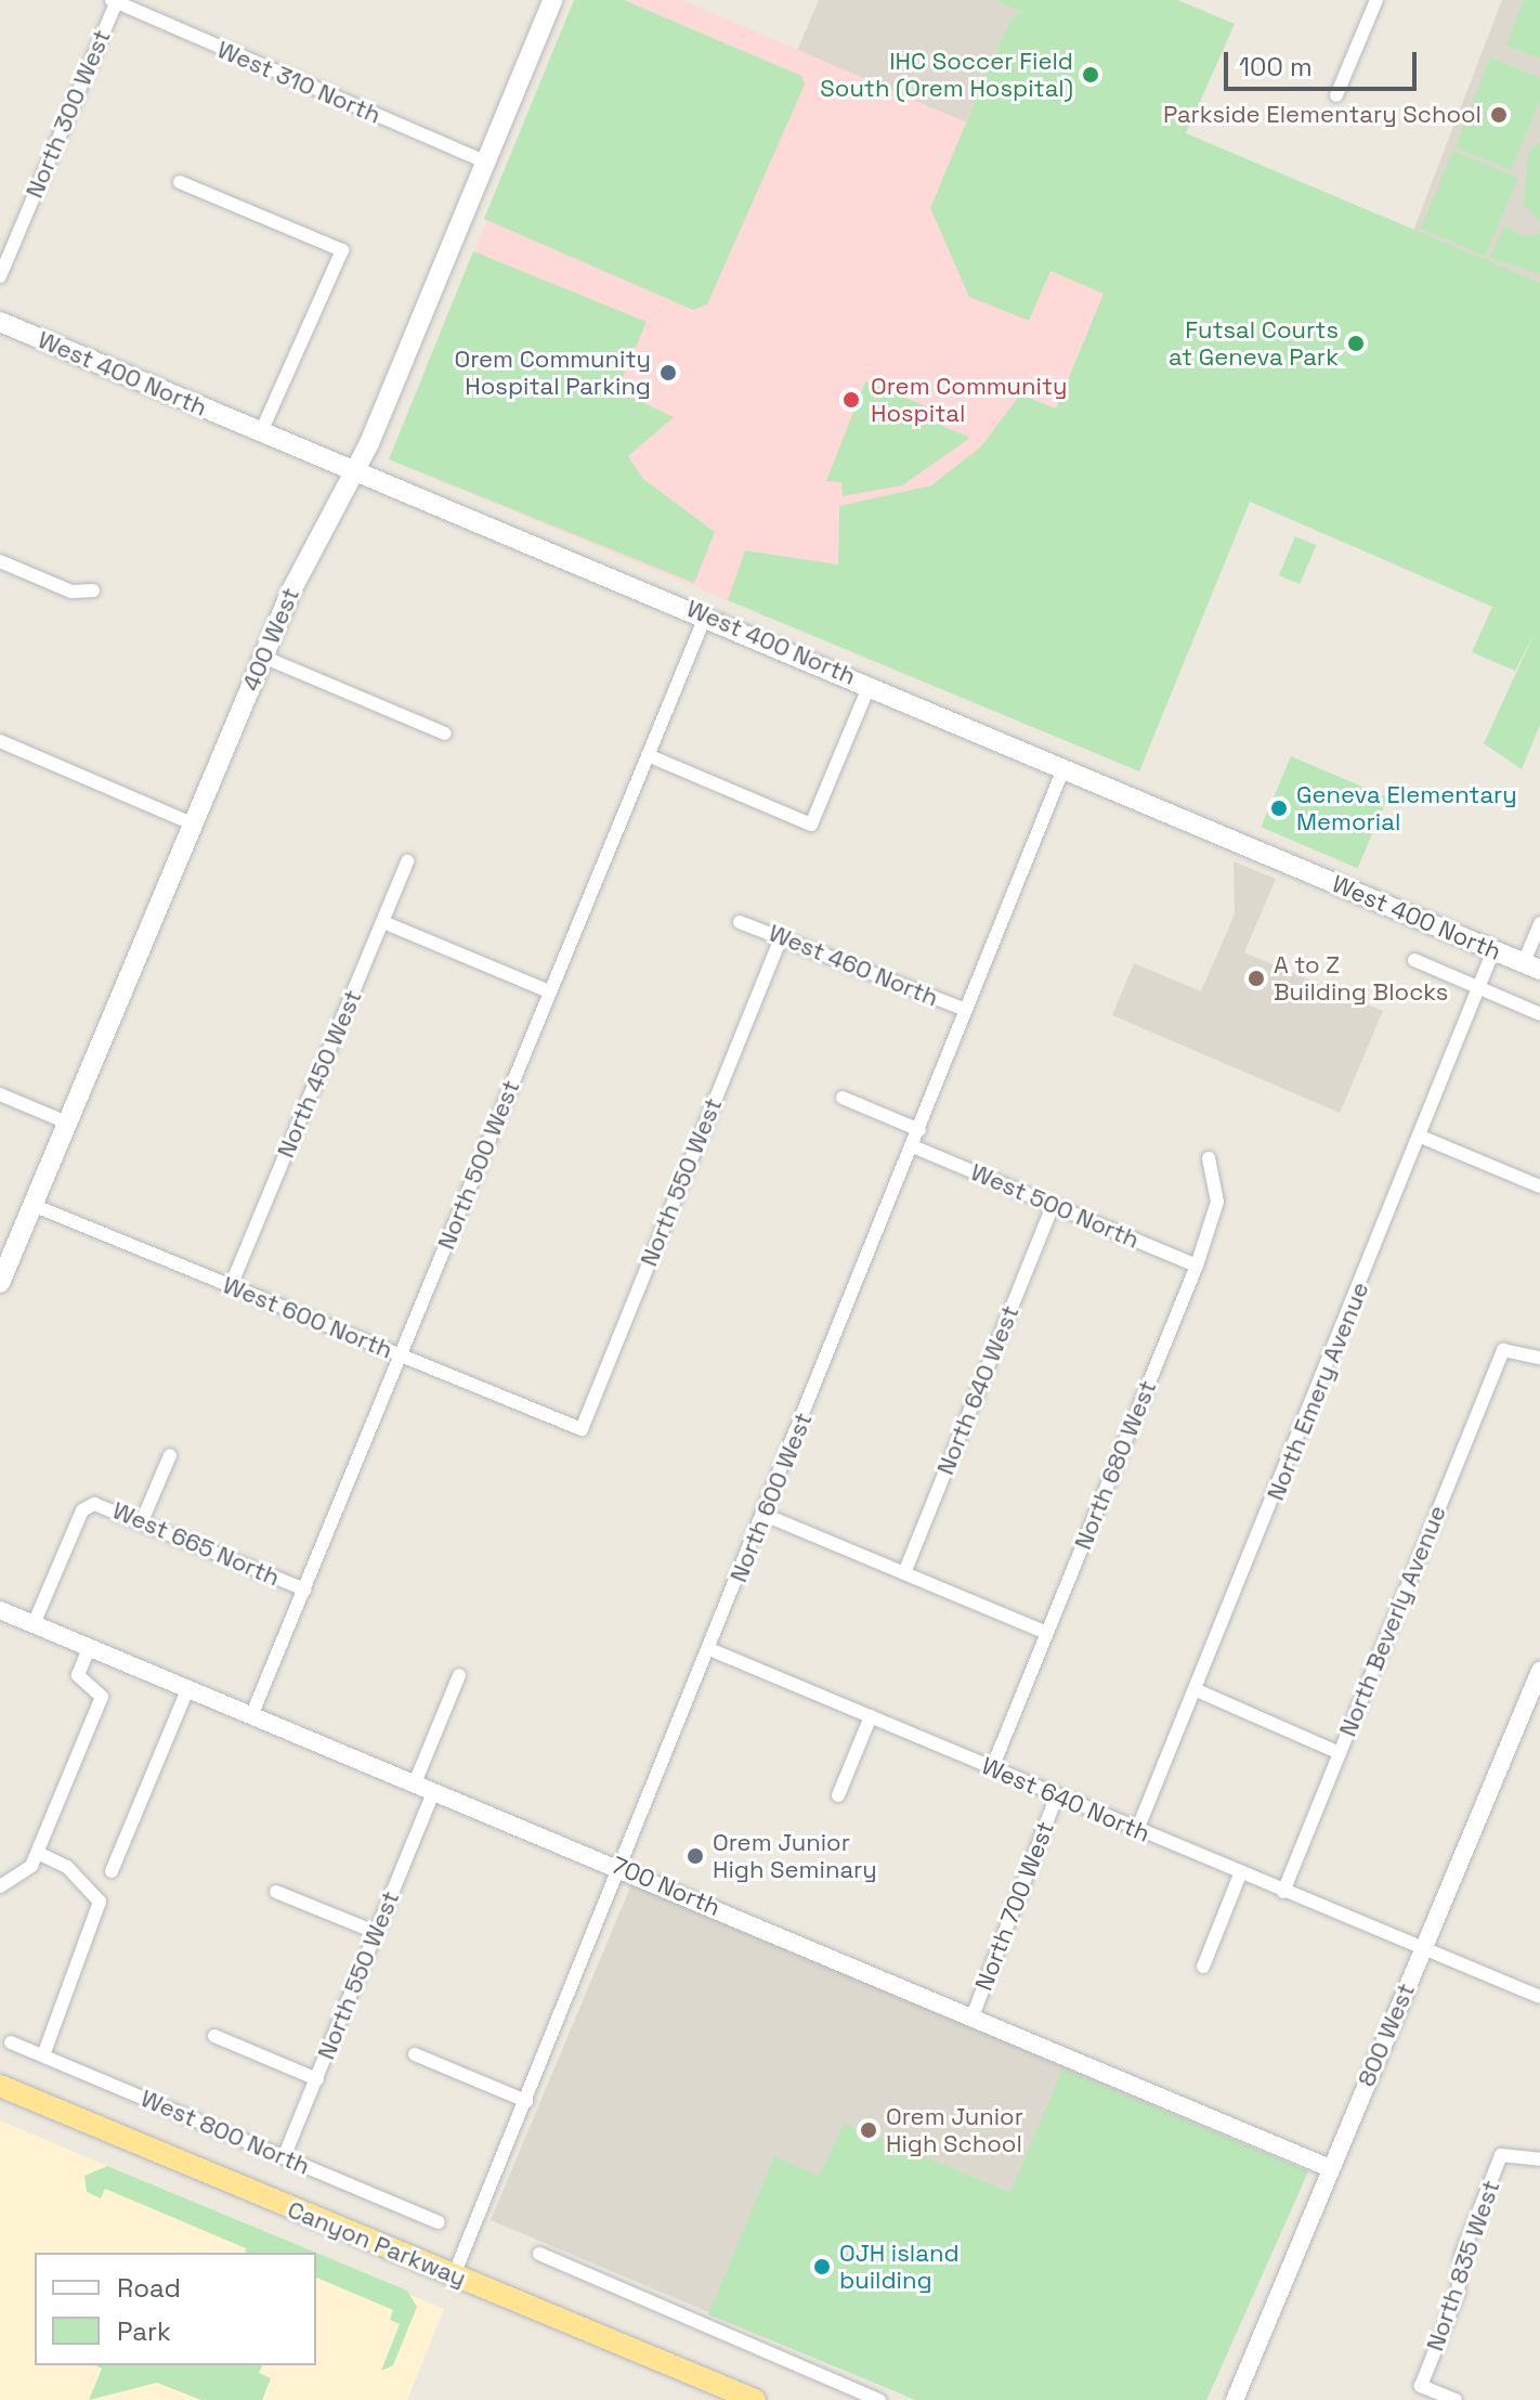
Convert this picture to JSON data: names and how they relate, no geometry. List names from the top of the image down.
{
  "streets": {
    "highway": ["Canyon Parkway"],
    "main road": ["West 400 North", "400 West"],
    "street": [
      "West 310 North",
      "North 300 West",
      "West 460 North",
      "North 450 West",
      "North 500 West",
      "North 550 West",
      "West 500 North",
      "West 600 North",
      "North 640 West",
      "North Emery Avenue",
      "North 680 West",
      "North 600 West",
      "West 665 North",
      "North Beverly Avenue",
      "West 640 North",
      "700 North",
      "North 700 West",
      "800 West",
      "West 800 North",
      "North 835 West"
    ]
  },
  "crossings": [
    ["West 310 North", "North 300 West"],
    ["West 310 North", "400 West"],
    ["West 400 North", "400 West"],
    ["West 400 North", "North 500 West"],
    ["West 400 North", "North Emery Avenue"],
    ["West 400 North", "North 600 West"],
    ["400 West", "West 600 North"],
    ["West 460 North", "North 550 West"],
    ["West 460 North", "North 600 West"],
    ["North 450 West", "West 600 North"],
    ["North 500 West", "West 600 North"],
    ["North 500 West", "West 665 North"],
    ["North 500 West", "700 North"],
    ["North 550 West", "West 600 North"],
    ["North 550 West", "700 North"],
    ["North 550 West", "West 800 North"],
    ["West 500 North", "North 640 West"],
    ["West 500 North", "North 680 West"],
    ["West 500 North", "North 600 West"],
    ["North Emery Avenue", "West 640 North"],
    ["North 680 West", "West 640 North"],
    ["North 600 West", "West 640 North"],
    ["North 600 West", "700 North"],
    ["North 600 West", "Canyon Parkway"],
    ["West 665 North", "700 North"],
    ["North Beverly Avenue", "West 640 North"],
    ["West 640 North", "North 700 West"],
    ["West 640 North", "800 West"],
    ["700 North", "North 700 West"],
    ["700 North", "800 West"]
  ],
  "places": [
    "IHC Soccer Field South (Orem Hospital)",
    "Parkside Elementary School",
    "Futsal Courts at Geneva Park",
    "Orem Community Hospital Parking",
    "Orem Community Hospital",
    "Geneva Elementary Memorial",
    "A to Z Building Blocks",
    "Orem Junior High Seminary",
    "Orem Junior High School",
    "OJH island building"
  ],
  "legend": ["Road", "Park"],
  "scale_bar": "100 m"
}
